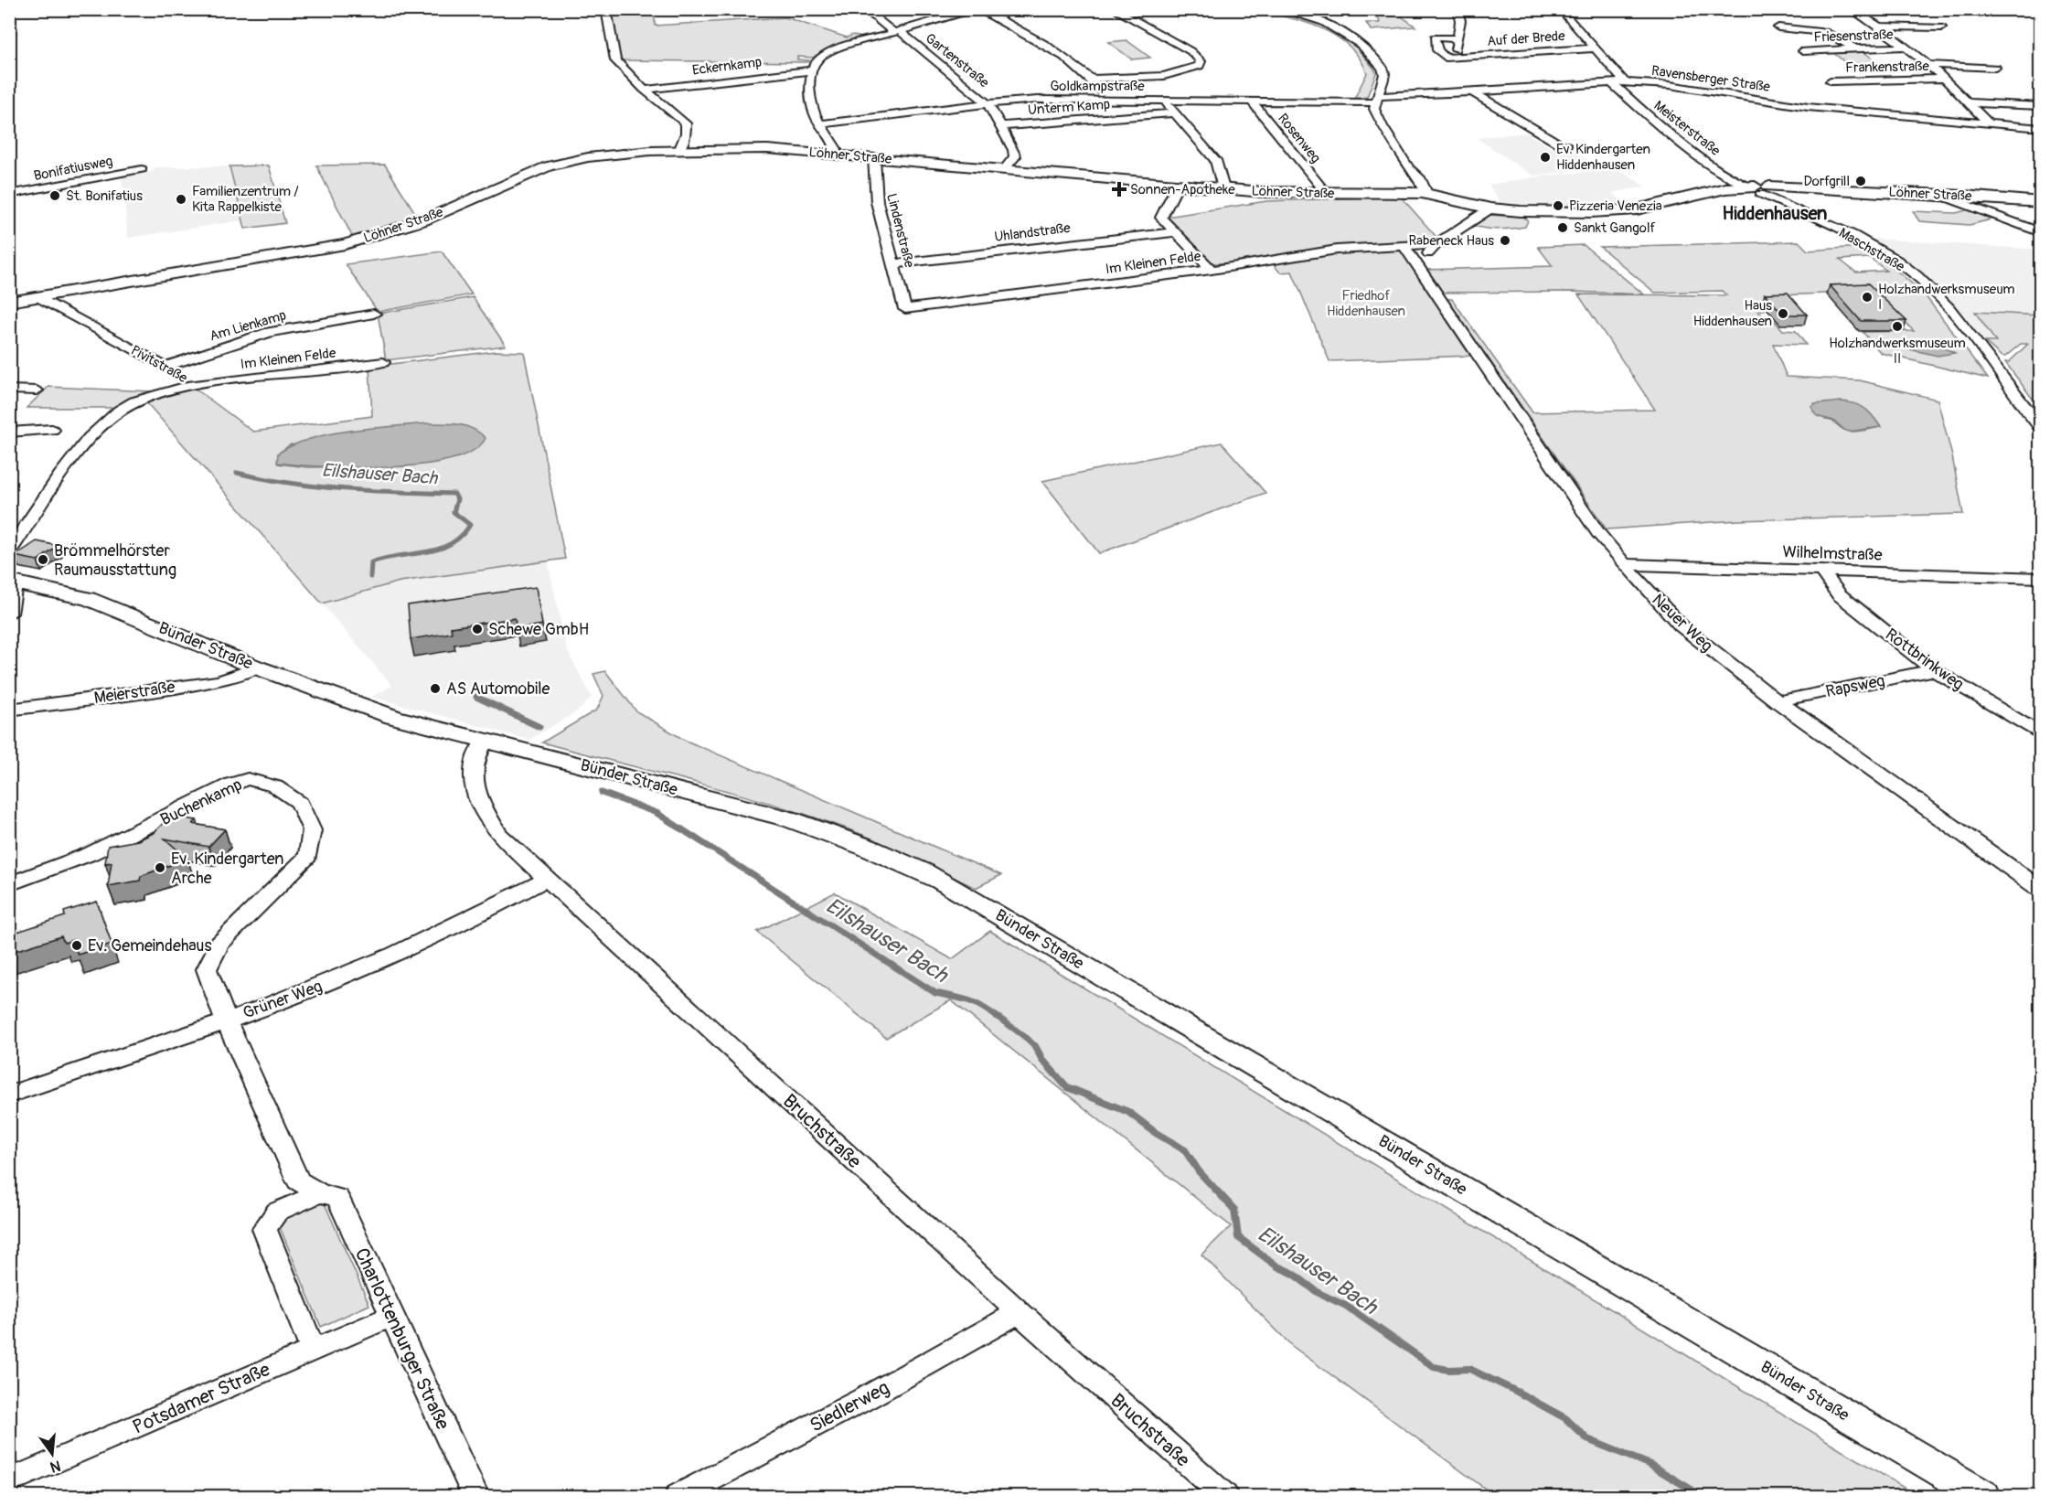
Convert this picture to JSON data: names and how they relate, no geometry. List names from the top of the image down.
{
  "streets": {
    "main road": ["Löhner Straße", "Bünder Straße"],
    "street": [
      "Friesenstraße",
      "Auf der Brede",
      "Gartenstraße",
      "Eckernkamp",
      "Frankenstraße",
      "Ravensberger Straße",
      "Goldkampstraße",
      "Unterm Kamp",
      "Meisterstraße",
      "Rosenweg",
      "Bonifatiusweg",
      "Lindenstraße",
      "Uhlandstraße",
      "Maschstraße",
      "Im Kleinen Felde",
      "Am Lienkamp",
      "Pivitstraße",
      "Wilhelmstraße",
      "Neuer Weg",
      "Rottbrinkweg",
      "Rapsweg",
      "Meierstraße",
      "Buchenkamp",
      "Grüner Weg",
      "Bruchstraße",
      "Charlottenburger Straße",
      "Potsdamer Straße",
      "Siedlerweg"
    ]
  },
  "crossings": [
    ["Gartenstraße", "Goldkampstraße"],
    ["Gartenstraße", "Unterm Kamp"],
    ["Gartenstraße", "Löhner Straße"],
    ["Ravensberger Straße", "Goldkampstraße"],
    ["Ravensberger Straße", "Meisterstraße"],
    ["Goldkampstraße", "Rosenweg"],
    ["Meisterstraße", "Löhner Straße"],
    ["Meisterstraße", "Maschstraße"],
    ["Rosenweg", "Löhner Straße"],
    ["Löhner Straße", "Lindenstraße"],
    ["Löhner Straße", "Maschstraße"],
    ["Löhner Straße", "Pivitstraße"],
    ["Lindenstraße", "Uhlandstraße"],
    ["Lindenstraße", "Im Kleinen Felde"],
    ["Im Kleinen Felde", "Pivitstraße"],
    ["Im Kleinen Felde", "Neuer Weg"],
    ["Am Lienkamp", "Pivitstraße"],
    ["Wilhelmstraße", "Neuer Weg"],
    ["Wilhelmstraße", "Rottbrinkweg"],
    ["Neuer Weg", "Rapsweg"],
    ["Bünder Straße", "Meierstraße"],
    ["Bünder Straße", "Bruchstraße"],
    ["Rottbrinkweg", "Rapsweg"],
    ["Buchenkamp", "Grüner Weg"],
    ["Buchenkamp", "Charlottenburger Straße"],
    ["Grüner Weg", "Bruchstraße"],
    ["Grüner Weg", "Charlottenburger Straße"],
    ["Bruchstraße", "Siedlerweg"],
    ["Charlottenburger Straße", "Potsdamer Straße"]
  ],
  "districts": ["Hiddenhausen"],
  "water": ["Eilshauser Bach"],
  "parks": ["Friedhof Hiddenhausen"],
  "places": {
    "other": [
      "Ev. Kindergarten Hiddenhausen",
      "Dorfgrill",
      "St. Bonifatius",
      "Familienzentrum / Kita Rappelkiste",
      "Pizzeria Venezia",
      "Sankt Gangolf",
      "Rabeneck Haus",
      "Holzhandwerksmuseum I",
      "Haus Hiddenhausen",
      "Holzhandwerksmuseum II",
      "Brömmelhörster Raumausstattung",
      "Schewe GmbH",
      "AS Automobile",
      "Ev. Kindergarten Arche",
      "Ev. Gemeindehaus"
    ],
    "health": ["Sonnen-Apotheke"]
  },
  "north": "bottom"
}
